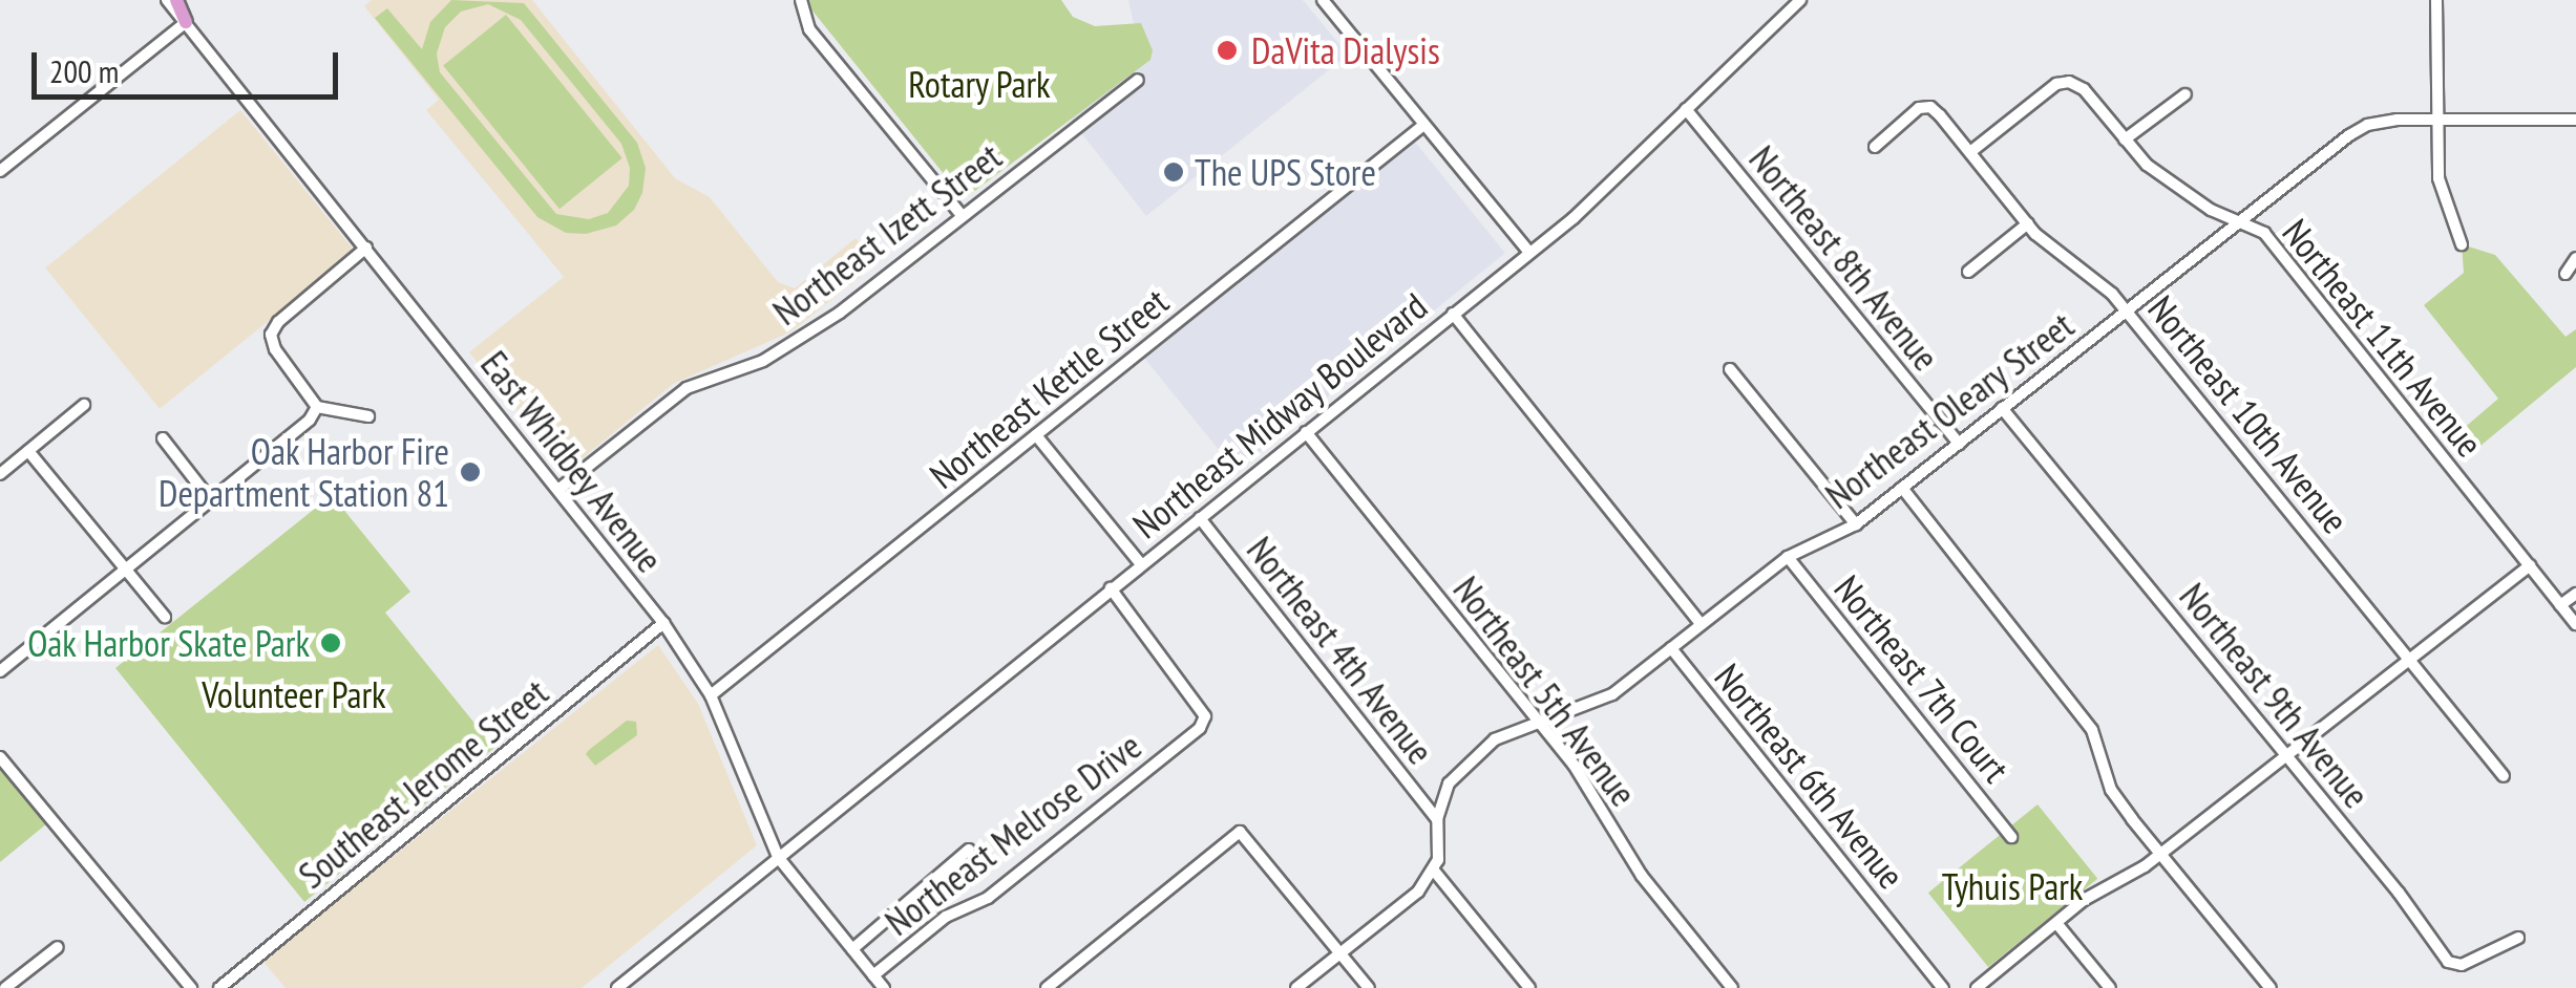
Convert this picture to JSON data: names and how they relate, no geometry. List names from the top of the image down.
{
  "streets": {
    "street": [
      "Northeast Izett Street",
      "Northeast 8th Avenue",
      "Northeast 11th Avenue",
      "Northeast Kettle Street",
      "Northeast Oleary Street",
      "Northeast 10th Avenue",
      "Northeast Midway Boulevard",
      "East Whidbey Avenue",
      "Northeast 4th Avenue",
      "Northeast 7th Court",
      "Northeast 5th Avenue",
      "Northeast 9th Avenue",
      "Northeast 6th Avenue",
      "Southeast Jerome Street",
      "Northeast Melrose Drive"
    ]
  },
  "crossings": [
    ["Northeast Izett Street", "East Whidbey Avenue"],
    ["Northeast 8th Avenue", "Northeast Oleary Street"],
    ["Northeast 8th Avenue", "Northeast Midway Boulevard"],
    ["Northeast 11th Avenue", "Northeast Oleary Street"],
    ["Northeast 11th Avenue", "Northeast 10th Avenue"],
    ["Northeast Kettle Street", "East Whidbey Avenue"],
    ["Northeast Oleary Street", "Northeast 10th Avenue"],
    ["Northeast Oleary Street", "Northeast 4th Avenue"],
    ["Northeast Oleary Street", "Northeast 7th Court"],
    ["Northeast Oleary Street", "Northeast 5th Avenue"],
    ["Northeast Oleary Street", "Northeast 9th Avenue"],
    ["Northeast Oleary Street", "Northeast 6th Avenue"],
    ["Northeast Midway Boulevard", "East Whidbey Avenue"],
    ["Northeast Midway Boulevard", "Northeast 4th Avenue"],
    ["Northeast Midway Boulevard", "Northeast 5th Avenue"],
    ["Northeast Midway Boulevard", "Northeast 6th Avenue"],
    ["Northeast Midway Boulevard", "Northeast Melrose Drive"],
    ["East Whidbey Avenue", "Southeast Jerome Street"],
    ["East Whidbey Avenue", "Northeast Melrose Drive"]
  ],
  "parks": ["Rotary Park", "Volunteer Park", "Tyhuis Park"],
  "places": [
    "DaVita Dialysis",
    "The UPS Store",
    "Oak Harbor Fire Department Station 81",
    "Oak Harbor Skate Park"
  ],
  "scale_bar": "200 m"
}
